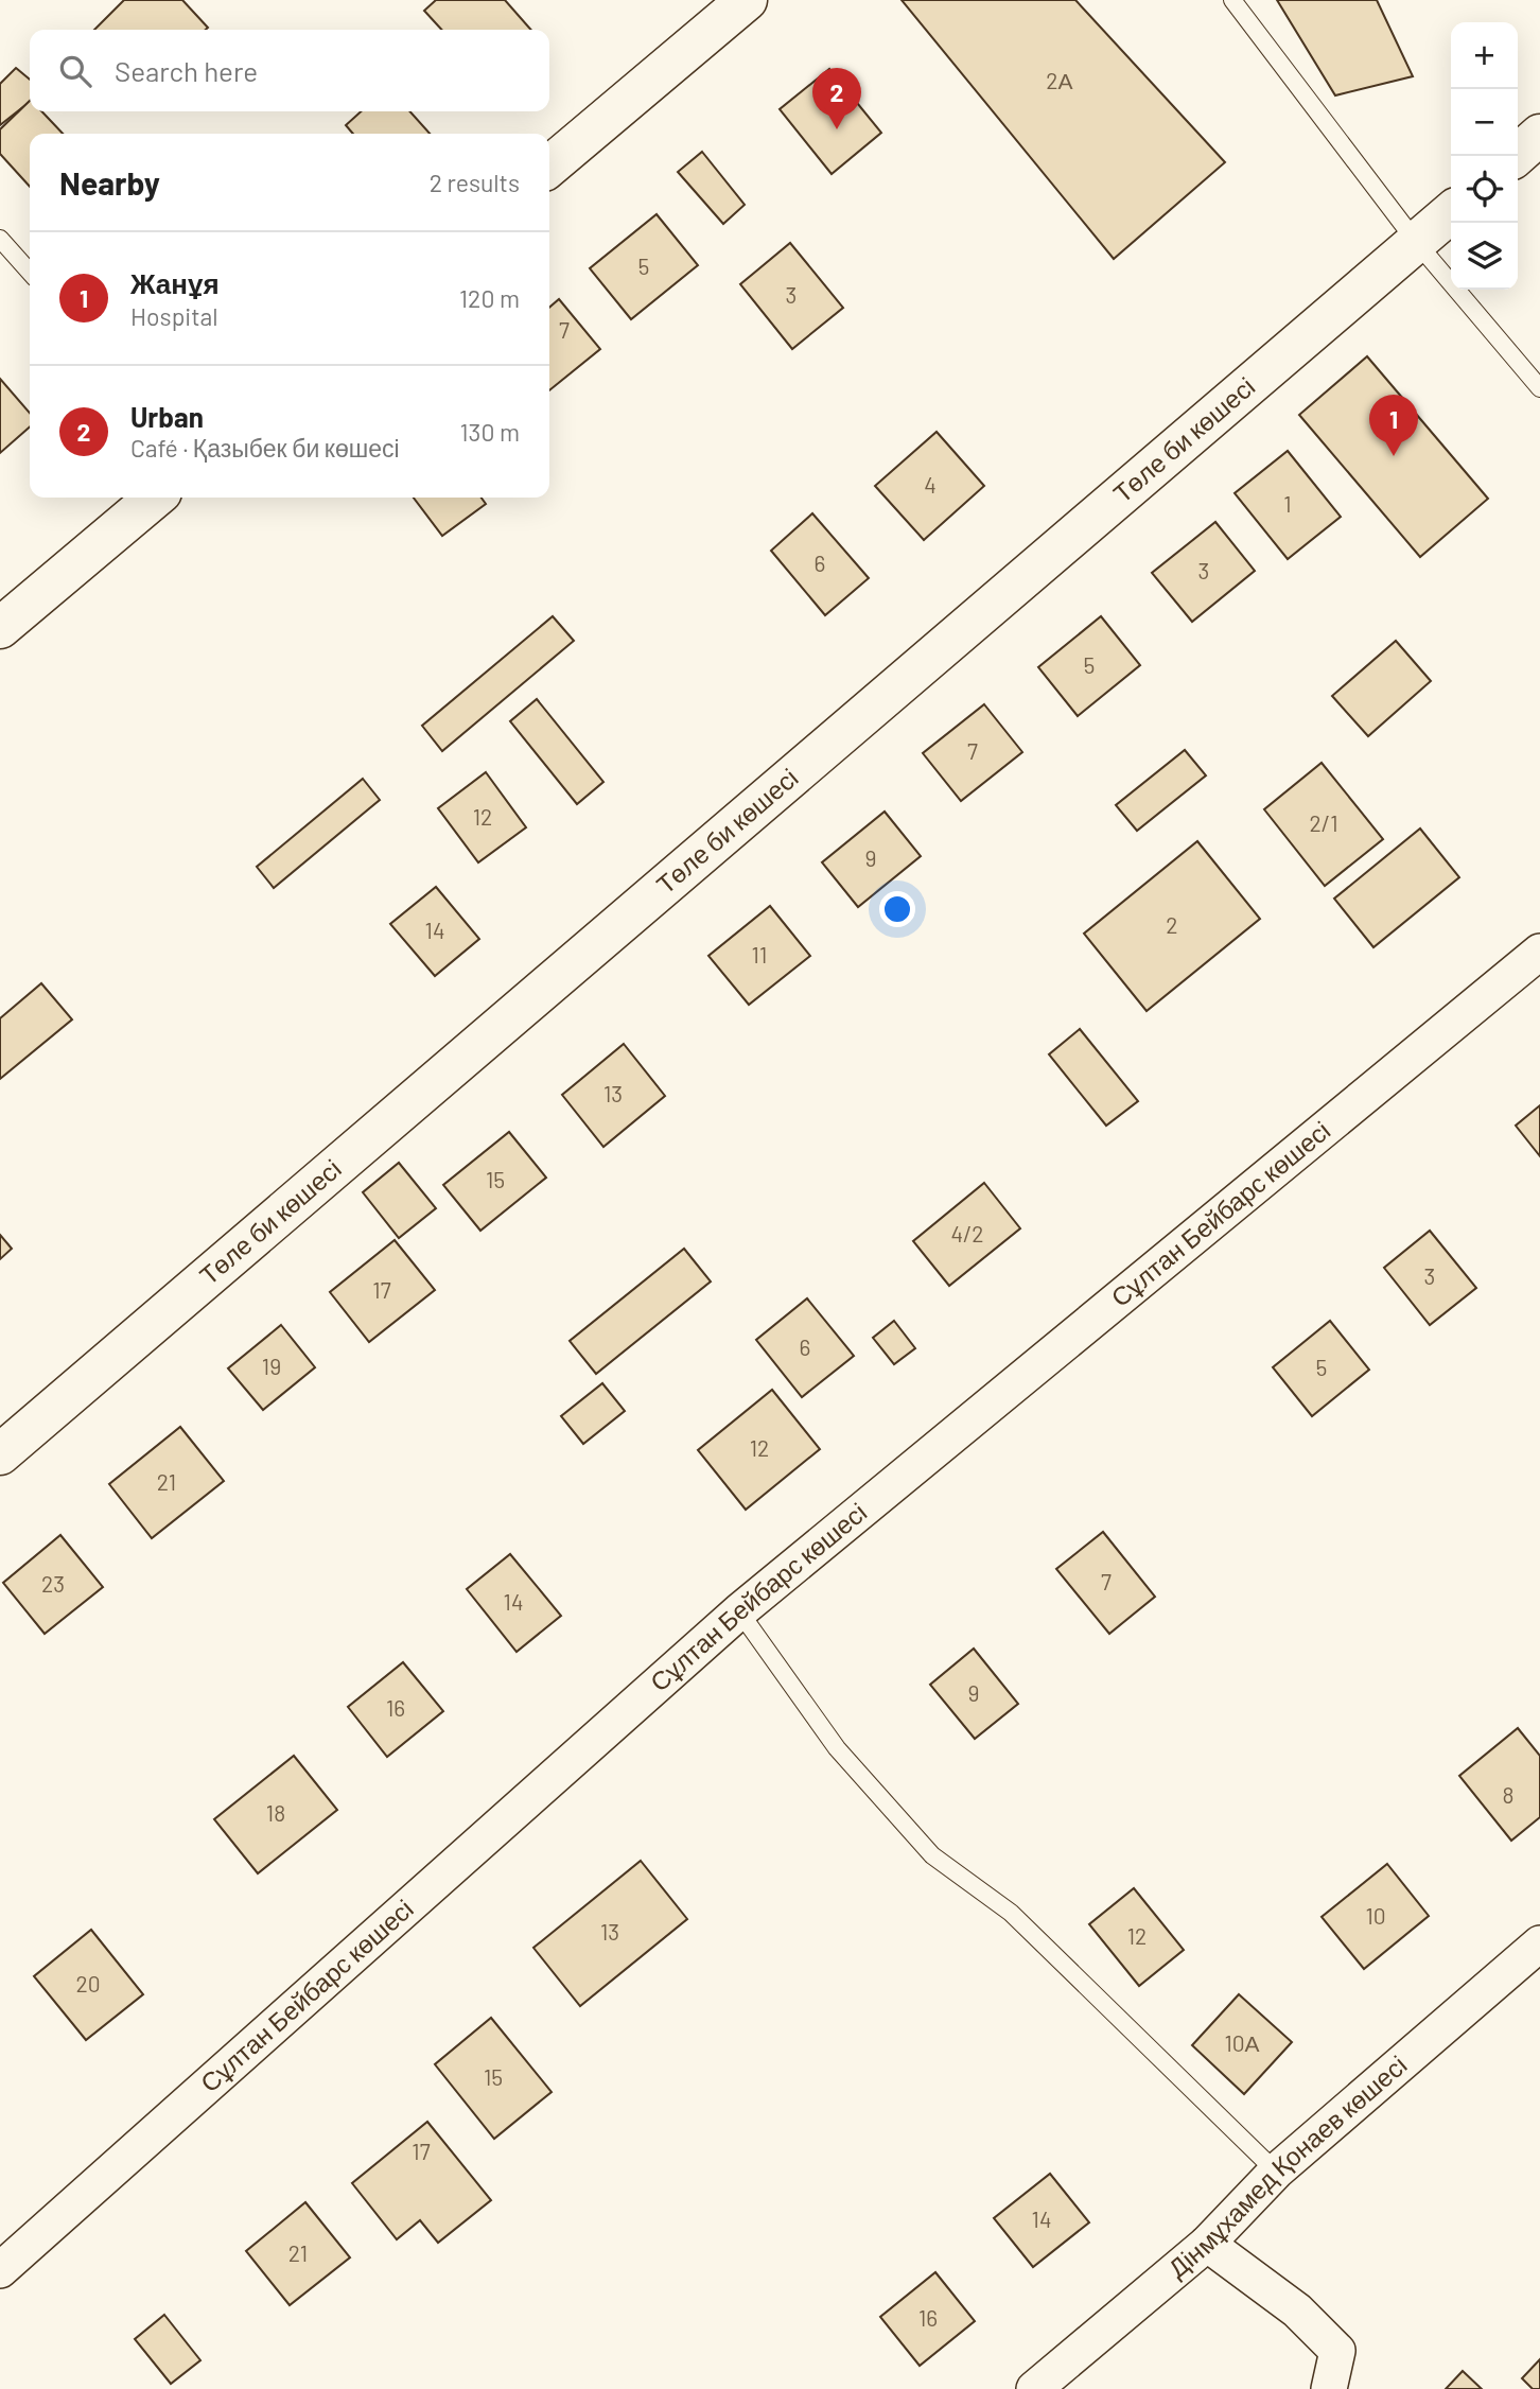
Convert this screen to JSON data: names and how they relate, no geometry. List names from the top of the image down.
{
  "streets": {
    "street": ["Төле би көшесі", "Сұлтан Бейбарс көшесі", "Дінмұхамед Қонаев көшесі"]
  },
  "house_numbers": [
    "2А",
    "5",
    "3",
    "7",
    "4",
    "1",
    "6",
    "3",
    "5",
    "7",
    "12",
    "2/1",
    "9",
    "2",
    "14",
    "11",
    "13",
    "15",
    "4/2",
    "3",
    "17",
    "6",
    "19",
    "5",
    "12",
    "21",
    "7",
    "23",
    "14",
    "9",
    "16",
    "8",
    "18",
    "10",
    "13",
    "12",
    "20",
    "10А",
    "15",
    "17",
    "14",
    "21",
    "16"
  ],
  "page": {
    "map_buttons": ["+", "−"],
    "search": "Search here",
    "pins": ["2", "1"],
    "heading": ["Nearby", "2 results"],
    "list": [
      {
        "mark": "1",
        "name": "Жанұя",
        "note": "Hospital",
        "value": "120 m"
      },
      {
        "mark": "2",
        "name": "Urban",
        "note": "Café · Қазыбек би көшесі",
        "value": "130 m"
      }
    ]
  }
}
